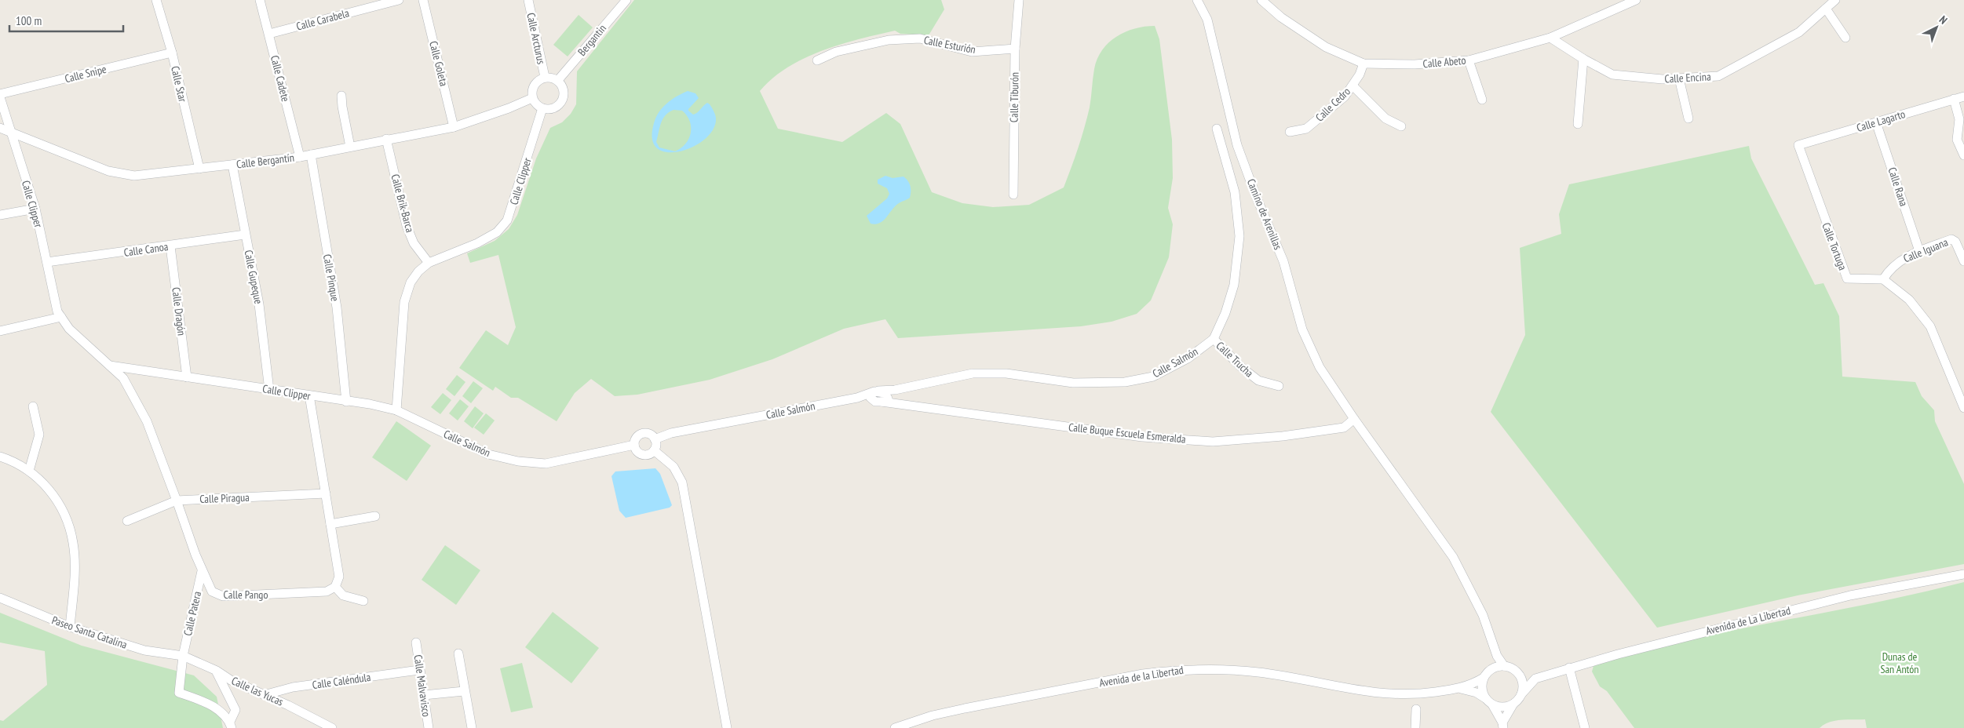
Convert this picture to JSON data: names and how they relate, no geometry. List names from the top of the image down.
{
  "streets": {
    "street": [
      "Calle Carabela",
      "Calle Arcturus",
      "Bergantin",
      "Calle Esturión",
      "Calle Abeto",
      "Calle Goleta",
      "Calle Snipe",
      "Calle Encina",
      "Calle Cadete",
      "Calle Star",
      "Calle Tiburón",
      "Calle Cedro",
      "Calle Lagarto",
      "Calle Bergantín",
      "Calle Clipper",
      "Calle Rana",
      "Calle Brik-Barca",
      "Camino de Arenillas",
      "Calle Tortuga",
      "Calle Canoa",
      "Calle Iguana",
      "Calle Gupeque",
      "Calle Pinque",
      "Calle Dragón",
      "Calle Trucha",
      "Calle Salmón",
      "Calle Buque Escuela Esmeralda",
      "Calle Piragua",
      "Calle Pango",
      "Calle Patera",
      "Avenida de La Libertad",
      "Paseo Santa Catalina",
      "Avenida de la Libertad",
      "Calle Caléndula",
      "Calle Malvavisco",
      "Calle las Yucas"
    ]
  },
  "crossings": [
    ["Calle Carabela", "Calle Cadete"],
    ["Calle Arcturus", "Bergantin"],
    ["Calle Arcturus", "Calle Bergantín"],
    ["Calle Arcturus", "Calle Clipper"],
    ["Bergantin", "Calle Bergantín"],
    ["Bergantin", "Calle Clipper"],
    ["Calle Esturión", "Calle Tiburón"],
    ["Calle Abeto", "Calle Encina"],
    ["Calle Abeto", "Calle Cedro"],
    ["Calle Goleta", "Calle Bergantín"],
    ["Calle Snipe", "Calle Star"],
    ["Calle Cadete", "Calle Bergantín"],
    ["Calle Star", "Calle Bergantín"],
    ["Calle Lagarto", "Calle Rana"],
    ["Calle Lagarto", "Calle Tortuga"],
    ["Calle Bergantín", "Calle Clipper"],
    ["Calle Bergantín", "Calle Brik-Barca"],
    ["Calle Bergantín", "Calle Gupeque"],
    ["Calle Bergantín", "Calle Pinque"],
    ["Calle Clipper", "Calle Brik-Barca"],
    ["Calle Clipper", "Calle Canoa"],
    ["Calle Clipper", "Calle Gupeque"],
    ["Calle Clipper", "Calle Pinque"],
    ["Calle Clipper", "Calle Dragón"],
    ["Calle Clipper", "Calle Salmón"],
    ["Calle Clipper", "Calle Pango"],
    ["Calle Rana", "Calle Iguana"],
    ["Camino de Arenillas", "Calle Buque Escuela Esmeralda"],
    ["Camino de Arenillas", "Avenida de La Libertad"],
    ["Camino de Arenillas", "Avenida de la Libertad"],
    ["Calle Tortuga", "Calle Iguana"],
    ["Calle Canoa", "Calle Gupeque"],
    ["Calle Canoa", "Calle Dragón"],
    ["Calle Trucha", "Calle Salmón"],
    ["Calle Salmón", "Calle Buque Escuela Esmeralda"],
    ["Calle Piragua", "Calle Pango"],
    ["Calle Pango", "Calle Patera"],
    ["Calle Patera", "Paseo Santa Catalina"],
    ["Calle Patera", "Calle las Yucas"],
    ["Avenida de La Libertad", "Avenida de la Libertad"],
    ["Paseo Santa Catalina", "Calle las Yucas"],
    ["Calle Caléndula", "Calle Malvavisco"],
    ["Calle Caléndula", "Calle las Yucas"]
  ],
  "parks": ["Dunas de San Antón"],
  "scale_bar": "100 m",
  "north": "top right"
}
